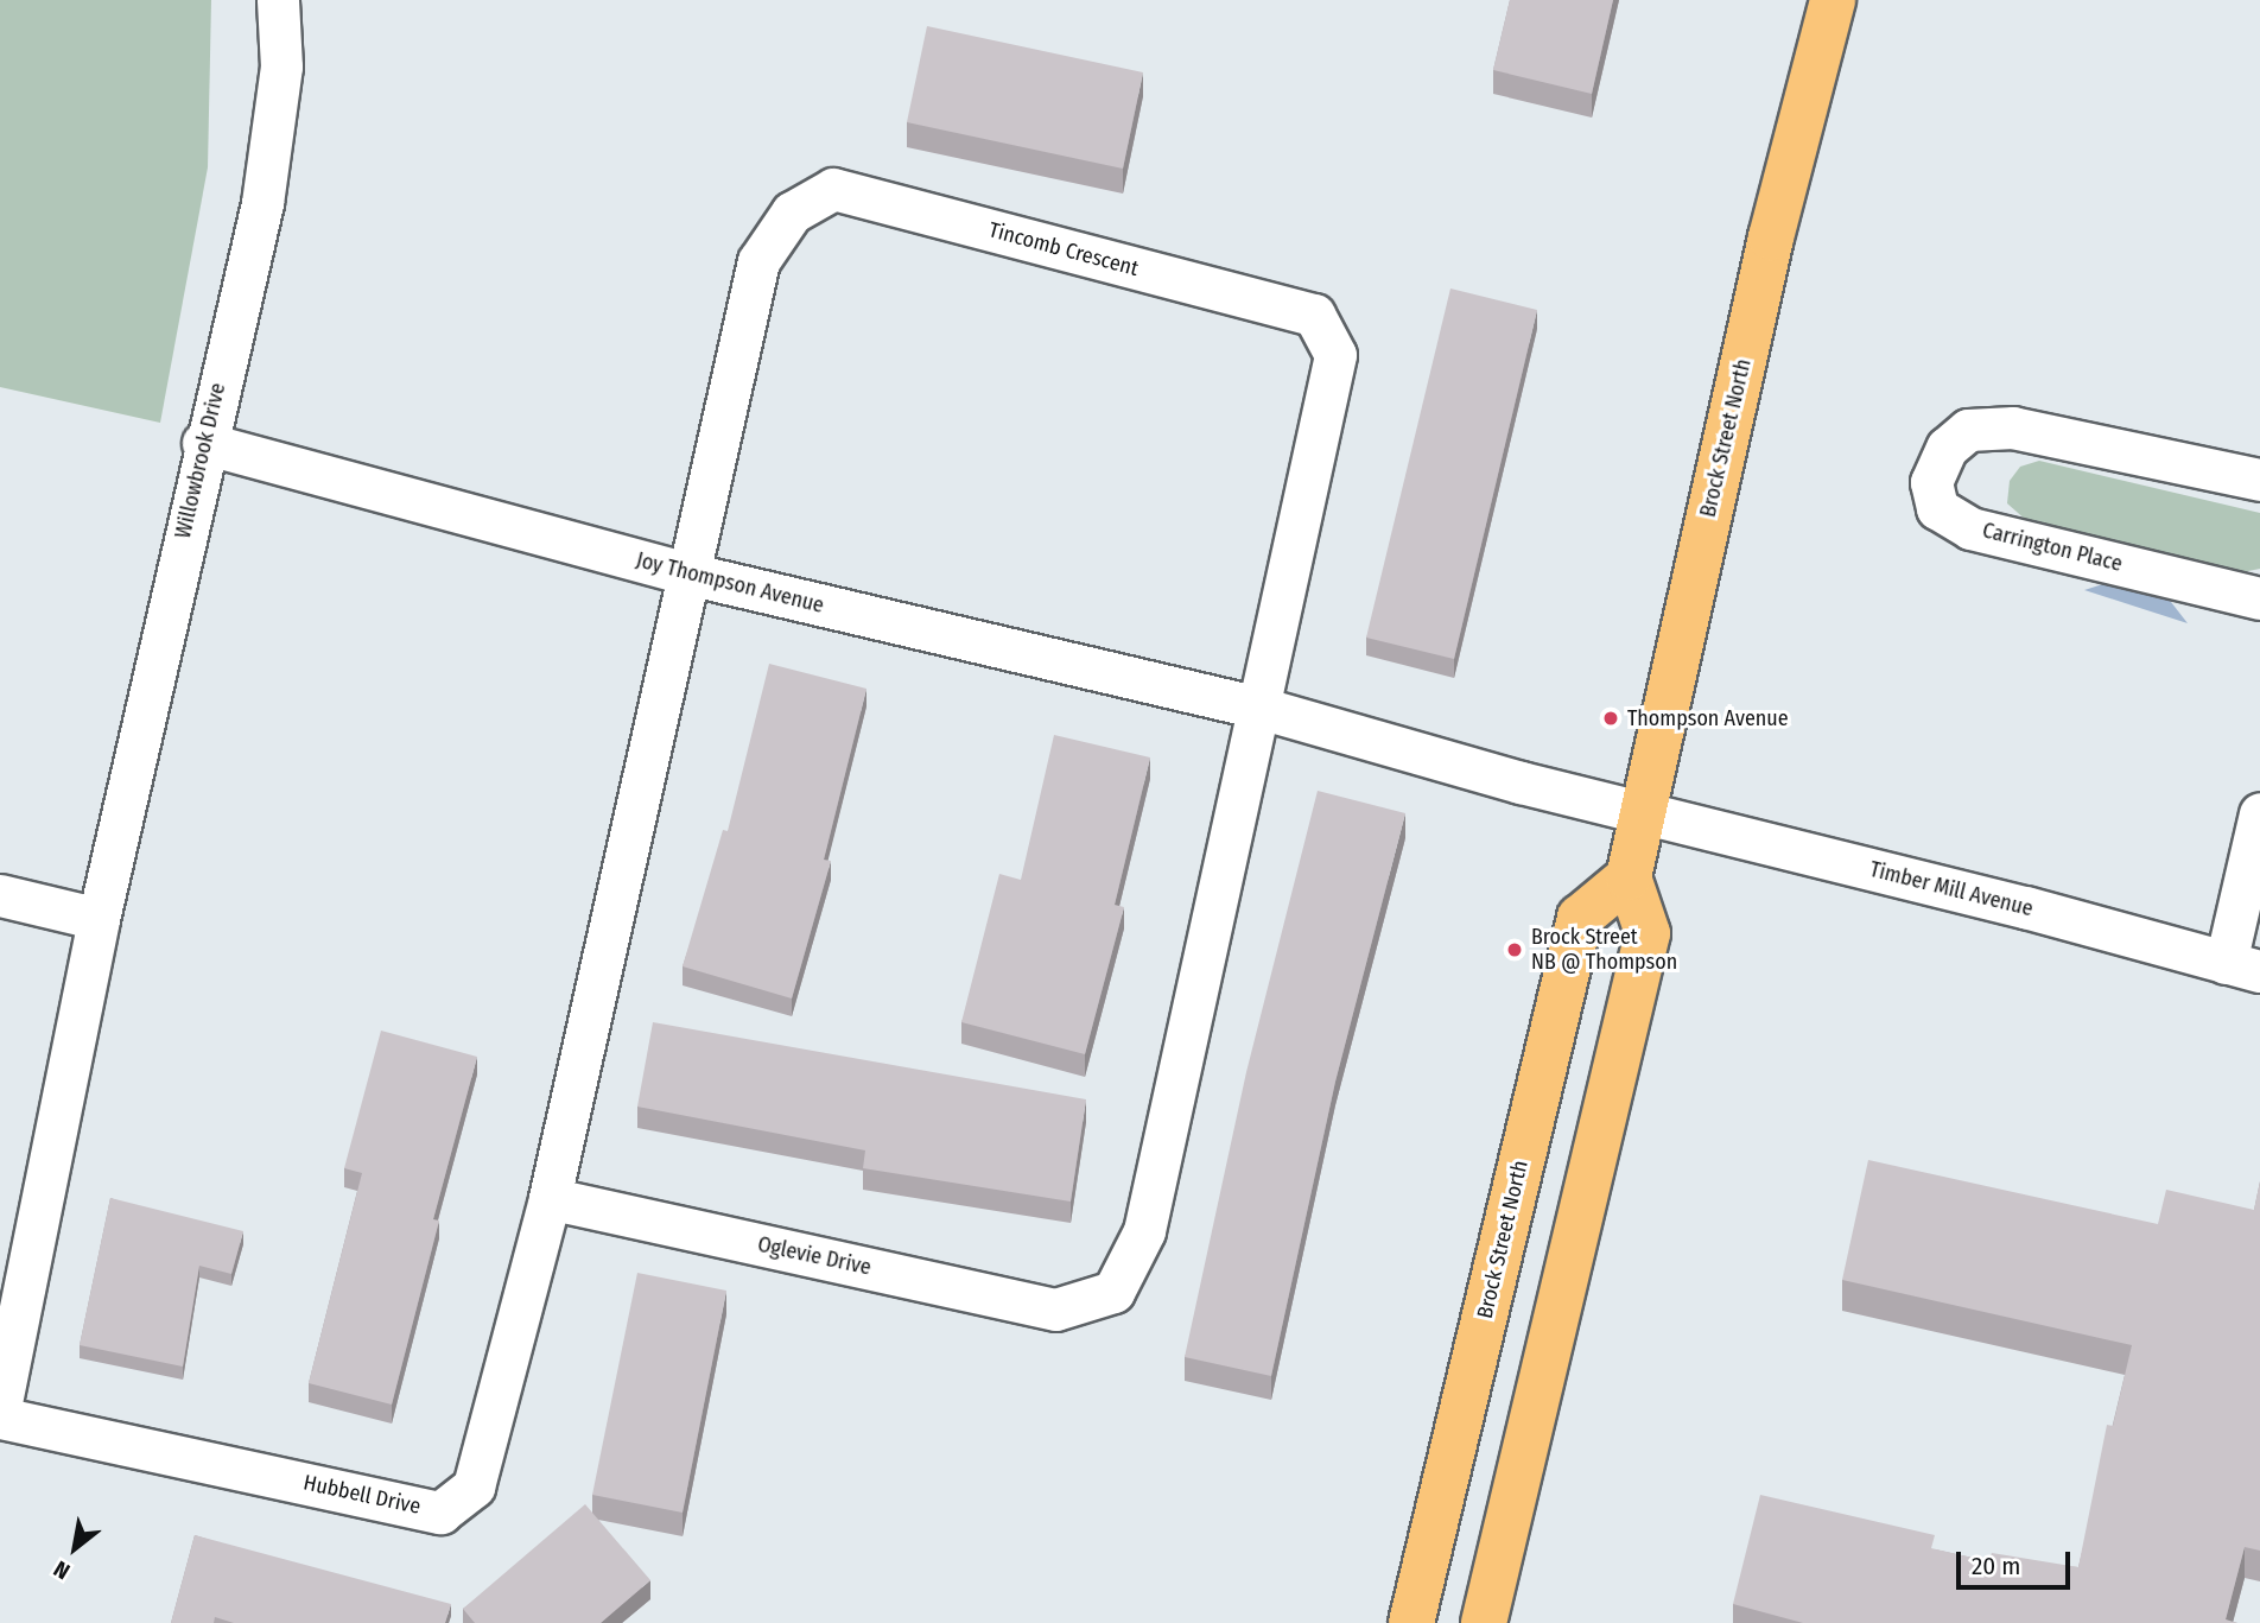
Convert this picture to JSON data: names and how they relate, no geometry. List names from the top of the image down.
{
  "streets": {
    "main road": ["Brock Street North"],
    "street": [
      "Tincomb Crescent",
      "Willowbrook Drive",
      "Carrington Place",
      "Joy Thompson Avenue",
      "Timber Mill Avenue",
      "Oglevie Drive",
      "Hubbell Drive"
    ]
  },
  "crossings": [
    ["Tincomb Crescent", "Joy Thompson Avenue"],
    ["Tincomb Crescent", "Oglevie Drive"],
    ["Brock Street North", "Timber Mill Avenue"],
    ["Willowbrook Drive", "Joy Thompson Avenue"],
    ["Joy Thompson Avenue", "Oglevie Drive"],
    ["Oglevie Drive", "Hubbell Drive"]
  ],
  "places": ["Thompson Avenue", "Brock Street NB @ Thompson"],
  "scale_bar": "20 m",
  "north": "bottom left"
}
